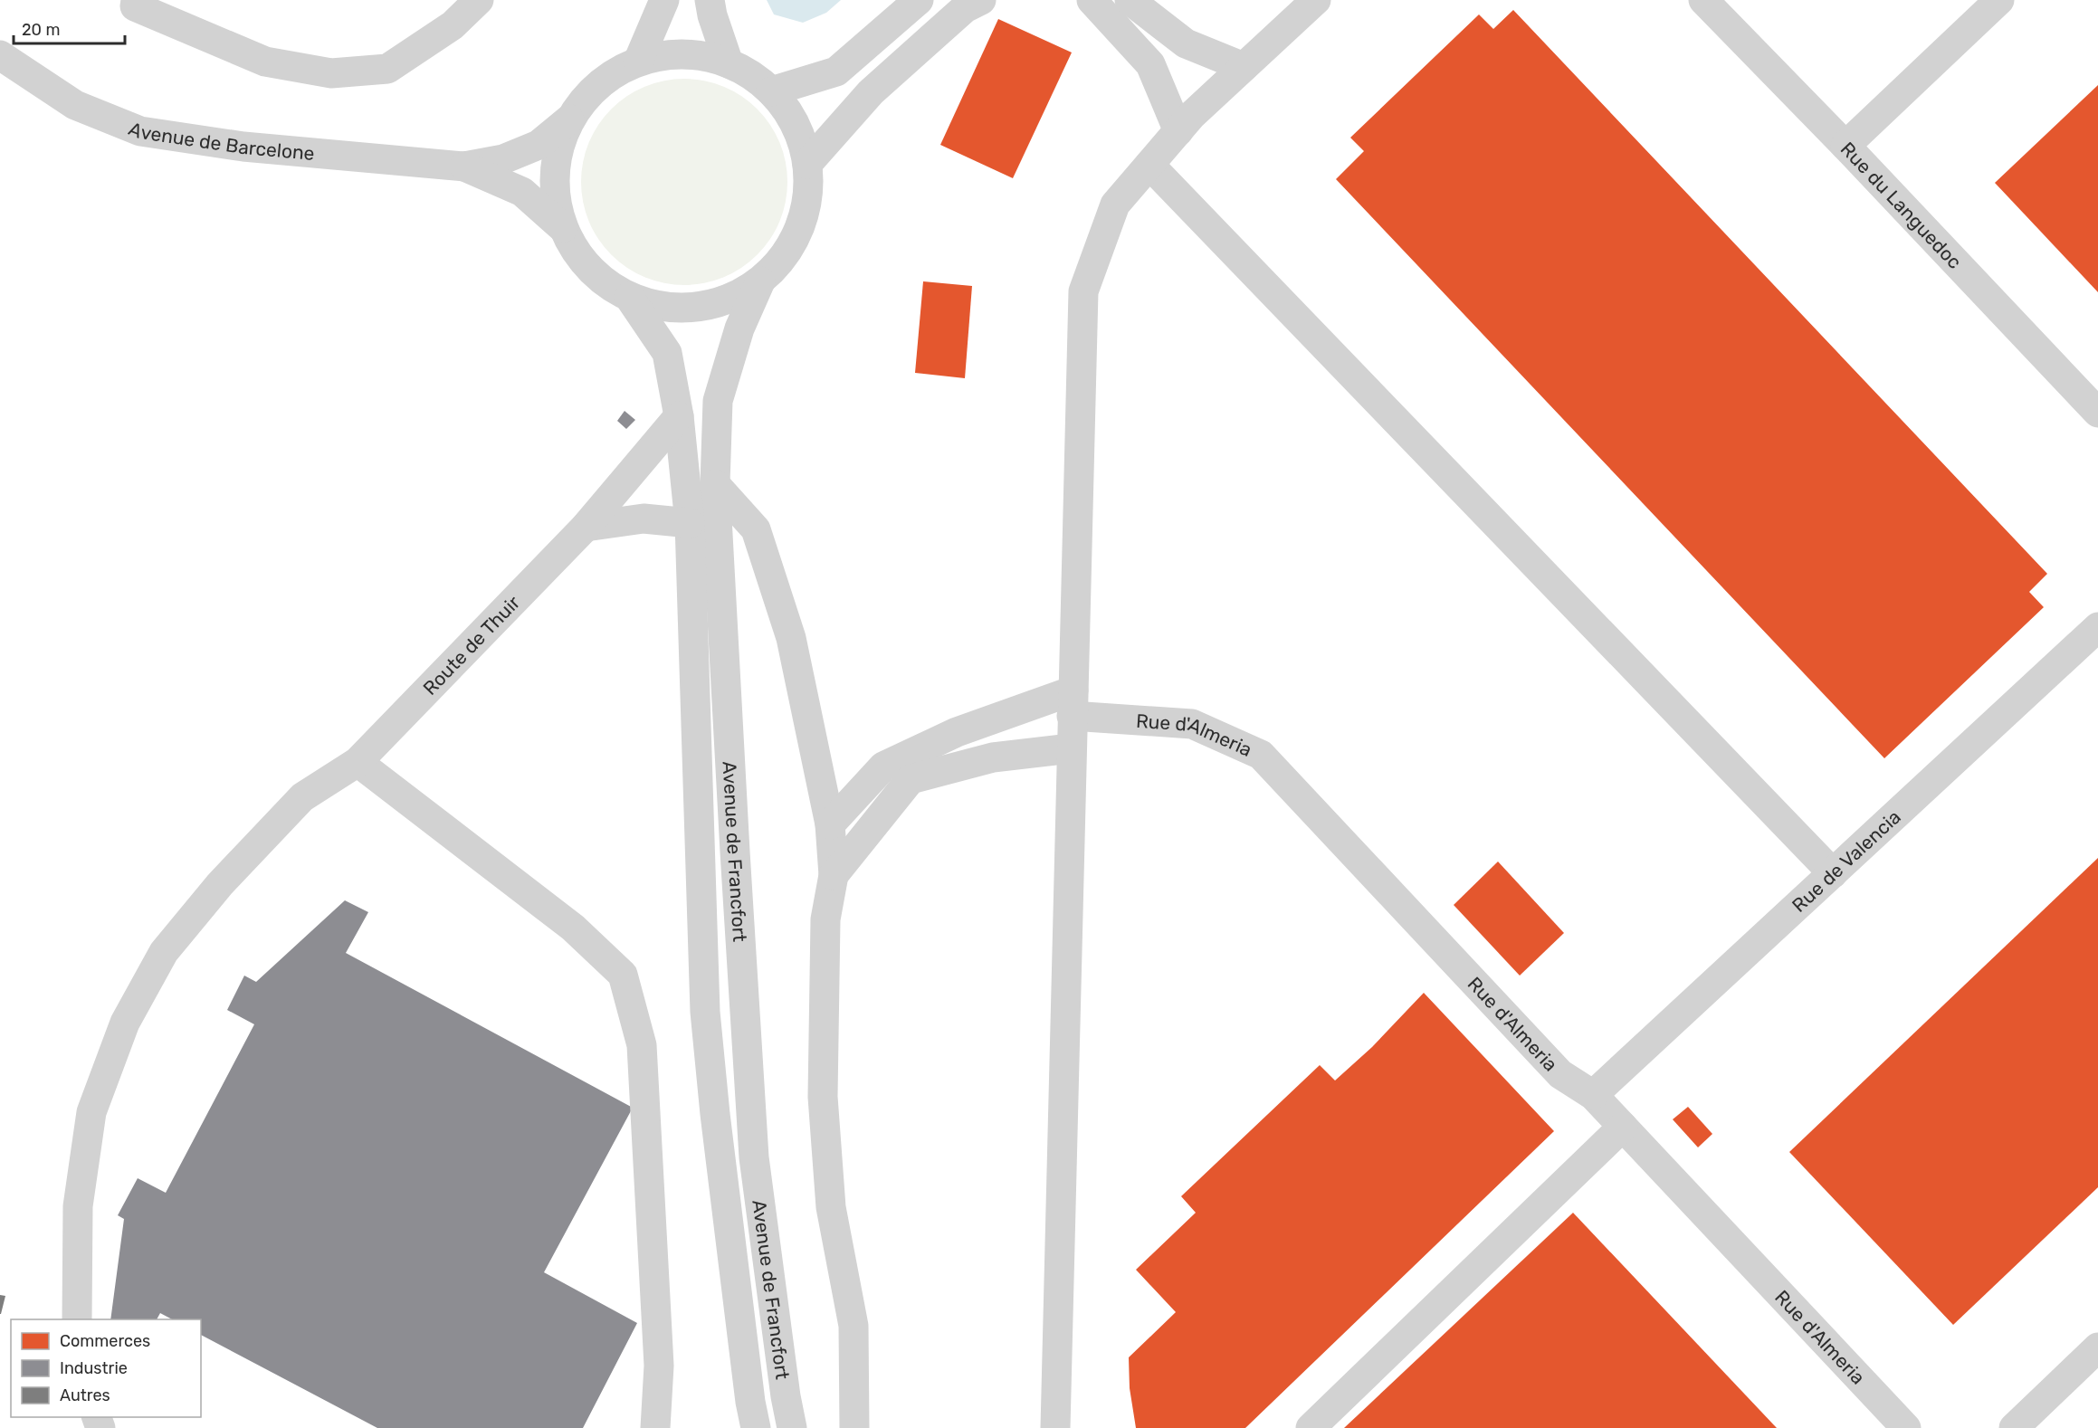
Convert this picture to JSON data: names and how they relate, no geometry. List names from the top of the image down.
{
  "streets": {
    "street": [
      "Avenue de Barcelone",
      "Rue du Languedoc",
      "Route de Thuir",
      "Rue d'Almeria",
      "Avenue de Francfort",
      "Rue de Valencia"
    ]
  },
  "crossings": [
    ["Route de Thuir", "Avenue de Francfort"],
    ["Rue d'Almeria", "Rue de Valencia"]
  ],
  "legend": ["Commerces", "Industrie", "Autres"],
  "scale_bar": "20 m"
}
